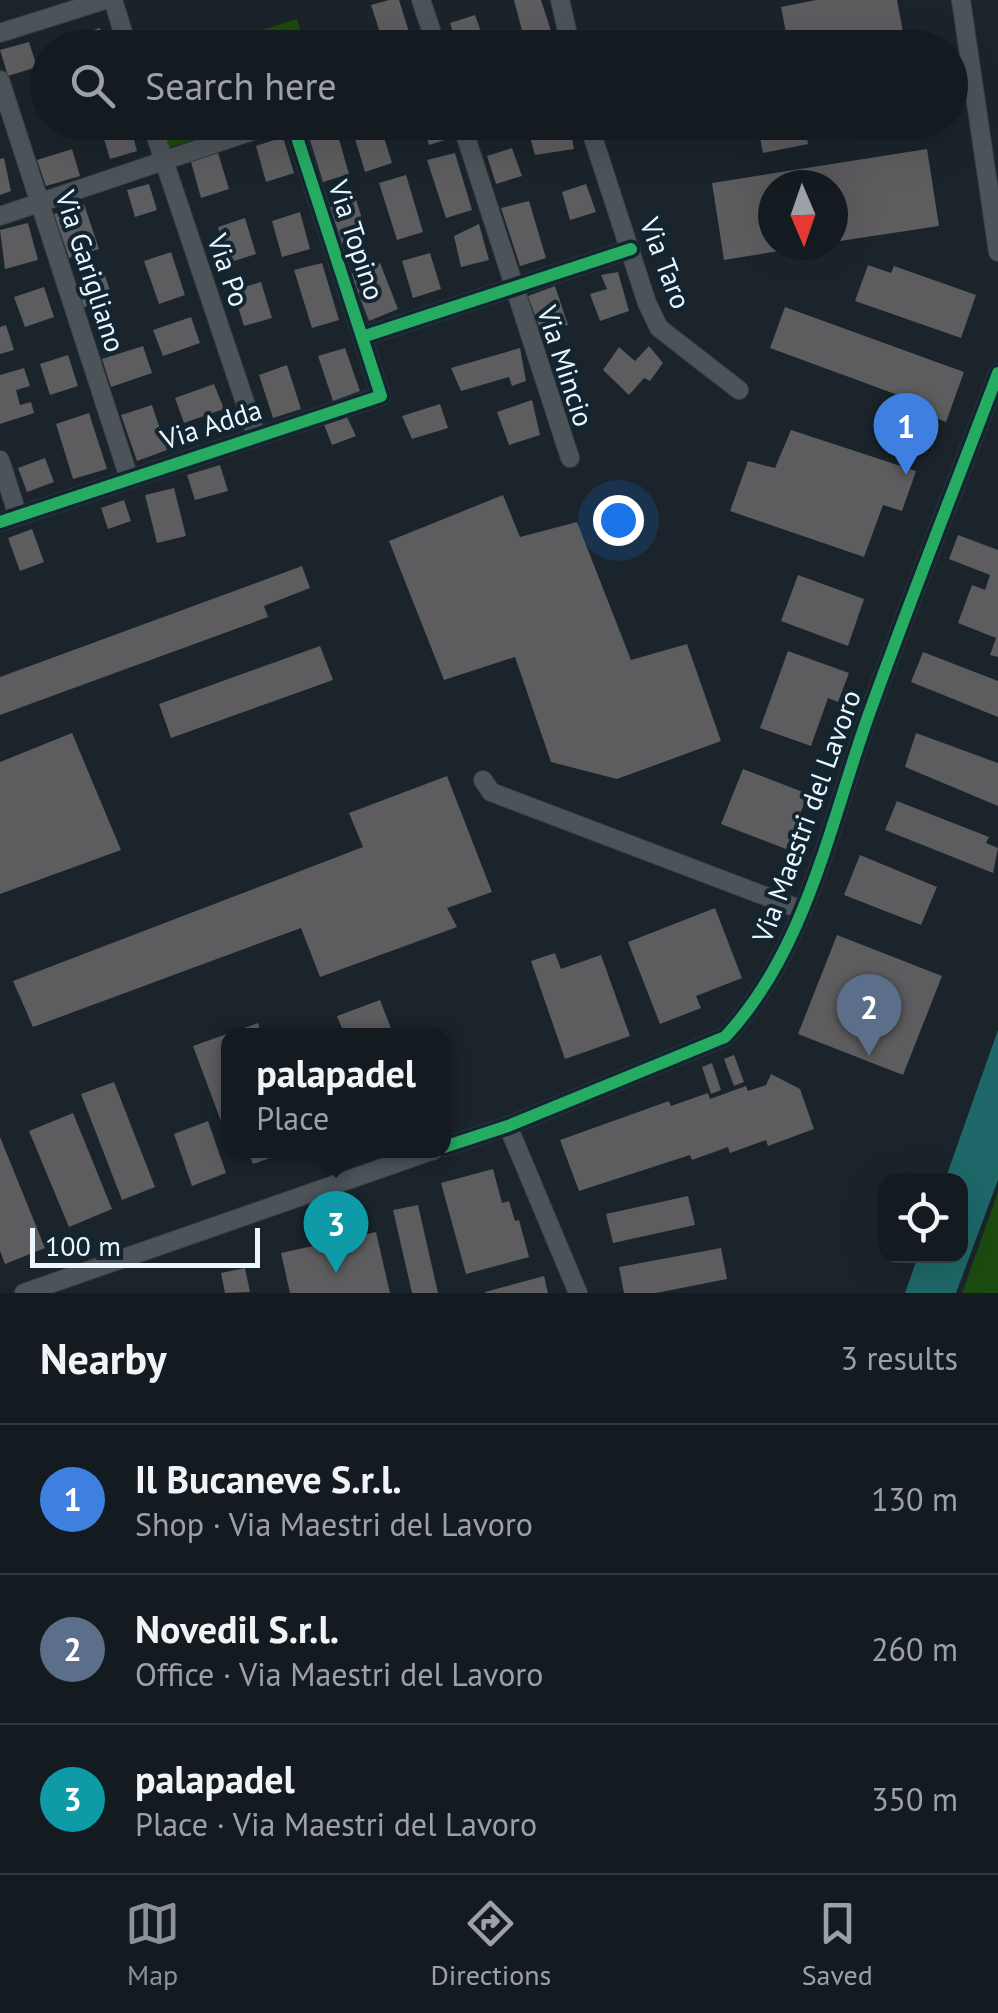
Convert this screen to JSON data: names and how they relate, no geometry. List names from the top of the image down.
{
  "streets": {
    "street": [
      "Via Topino",
      "Via Taro",
      "Via Po",
      "Via Garigliano",
      "Via Mincio",
      "Via Adda",
      "Via Maestri del Lavoro"
    ]
  },
  "crossings": [
    ["Via Topino", "Via Mincio"],
    ["Via Topino", "Via Adda"],
    ["Via Taro", "Via Mincio"],
    ["Via Po", "Via Adda"],
    ["Via Garigliano", "Via Adda"]
  ],
  "scale_bar": "100 m",
  "north": "bottom",
  "page": {
    "search": "Search here",
    "pins": ["1", "2", "3"],
    "popup": ["palapadel", "Place"],
    "scale": "100 m",
    "heading": ["Nearby", "3 results"],
    "list": [
      {
        "mark": "1",
        "name": "Il Bucaneve S.r.l.",
        "note": "Shop · Via Maestri del Lavoro",
        "value": "130 m"
      },
      {
        "mark": "2",
        "name": "Novedil S.r.l.",
        "note": "Office · Via Maestri del Lavoro",
        "value": "260 m"
      },
      {
        "mark": "3",
        "name": "palapadel",
        "note": "Place · Via Maestri del Lavoro",
        "value": "350 m"
      }
    ],
    "nav": ["Map", "Directions", "Saved"]
  }
}
